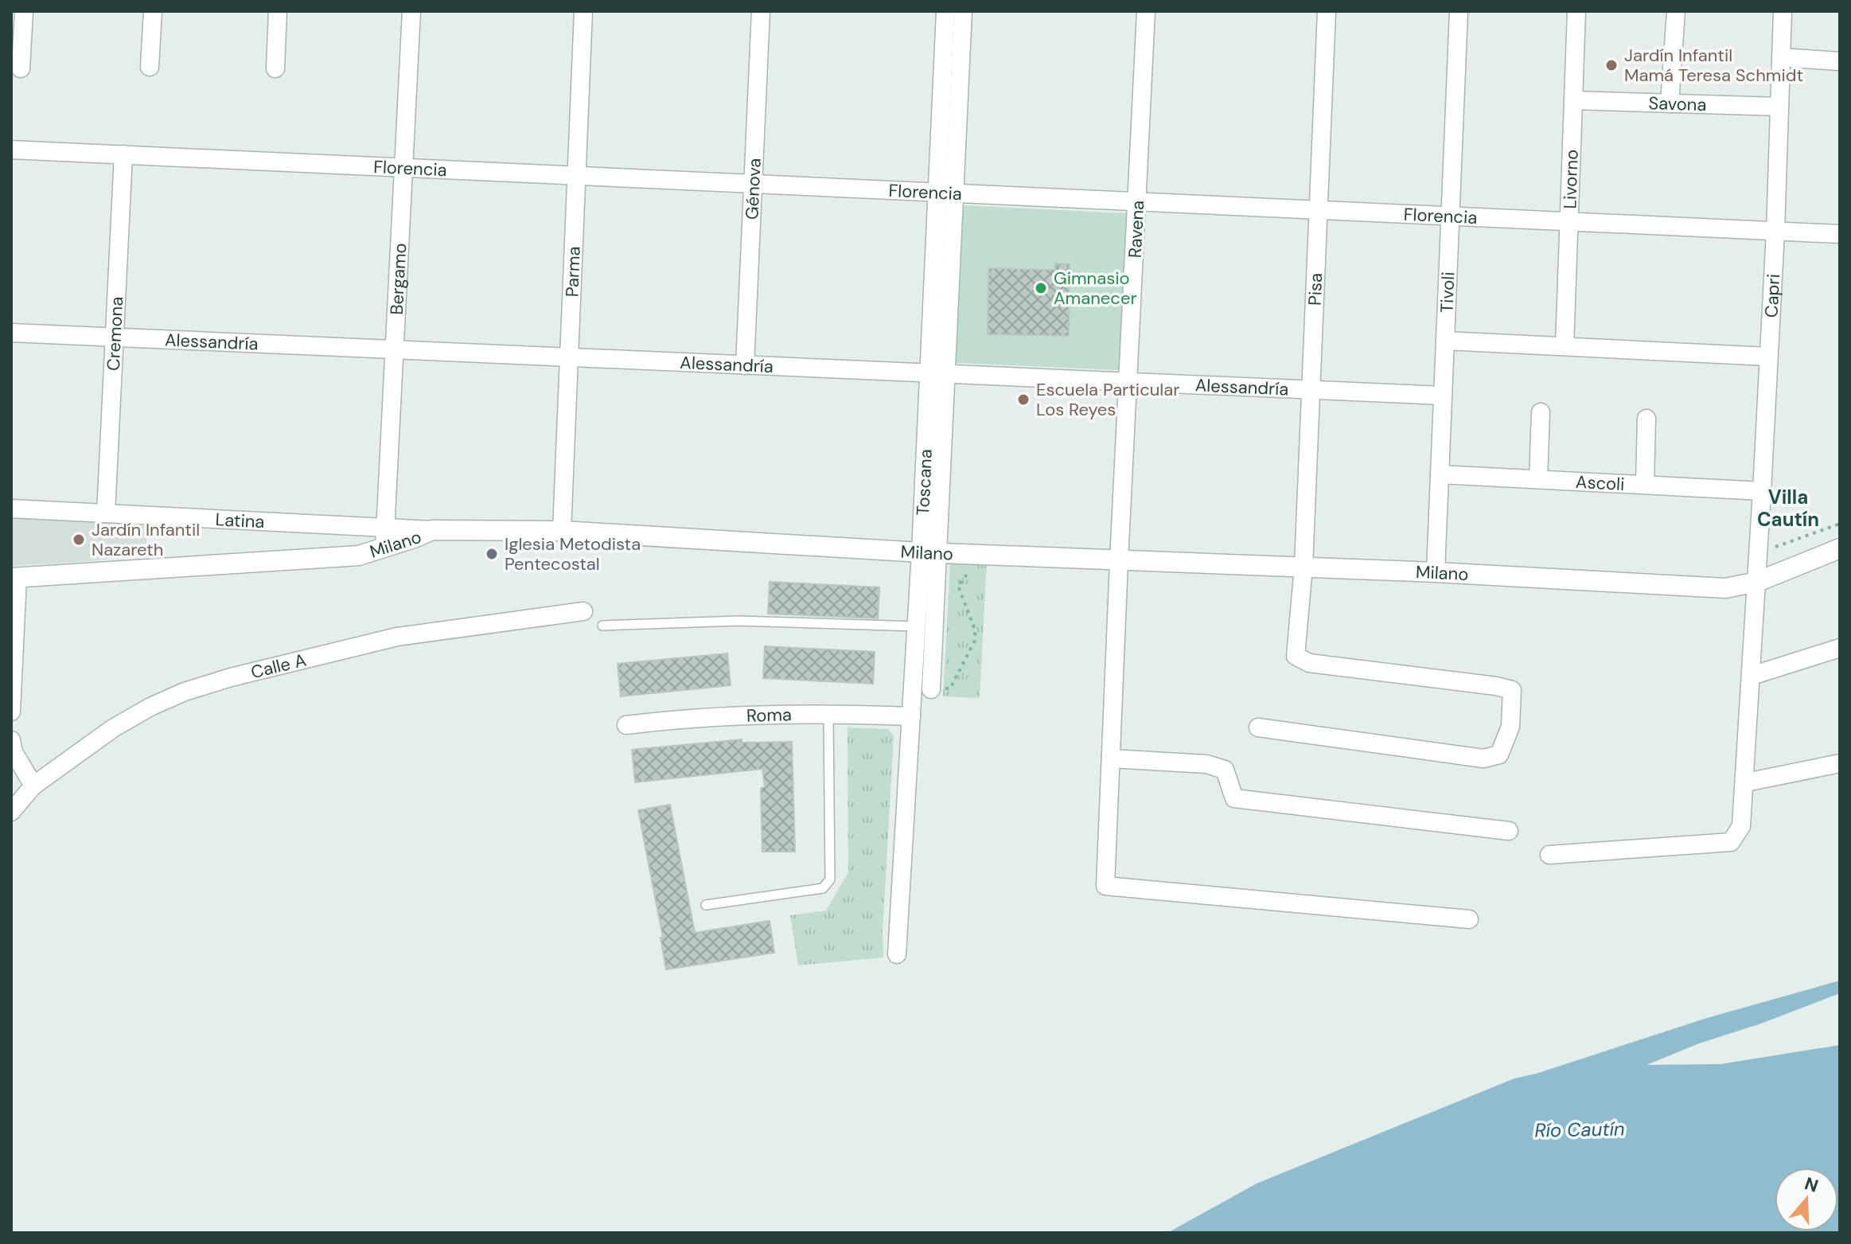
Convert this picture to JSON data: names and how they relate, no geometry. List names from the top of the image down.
{
  "streets": {
    "street": [
      "Savona",
      "Florencia",
      "Livorno",
      "Génova",
      "Ravena",
      "Parma",
      "Bergamo",
      "Pisa",
      "Tivoli",
      "Capri",
      "Cremona",
      "Alessandría",
      "Ascoli",
      "Toscana",
      "Latina",
      "Milano",
      "Calle A",
      "Roma"
    ]
  },
  "crossings": [
    ["Savona", "Livorno"],
    ["Savona", "Capri"],
    ["Florencia", "Livorno"],
    ["Florencia", "Génova"],
    ["Florencia", "Ravena"],
    ["Florencia", "Parma"],
    ["Florencia", "Bergamo"],
    ["Florencia", "Pisa"],
    ["Florencia", "Tivoli"],
    ["Florencia", "Capri"],
    ["Florencia", "Cremona"],
    ["Florencia", "Toscana"],
    ["Génova", "Alessandría"],
    ["Ravena", "Alessandría"],
    ["Ravena", "Milano"],
    ["Parma", "Alessandría"],
    ["Parma", "Milano"],
    ["Bergamo", "Alessandría"],
    ["Bergamo", "Latina"],
    ["Bergamo", "Milano"],
    ["Pisa", "Alessandría"],
    ["Pisa", "Milano"],
    ["Tivoli", "Alessandría"],
    ["Tivoli", "Ascoli"],
    ["Tivoli", "Milano"],
    ["Capri", "Ascoli"],
    ["Capri", "Milano"],
    ["Cremona", "Alessandría"],
    ["Cremona", "Latina"],
    ["Alessandría", "Toscana"],
    ["Toscana", "Milano"],
    ["Toscana", "Roma"],
    ["Latina", "Milano"]
  ],
  "districts": ["Villa Cautín"],
  "water": ["Río Cautín"],
  "places": [
    "Jardín Infantil Mamá Teresa Schmidt",
    "Gimnasio Amanecer",
    "Escuela Particular Los Reyes",
    "Jardín Infantil Nazareth",
    "Iglesia Metodista Pentecostal"
  ],
  "north": "top"
}
